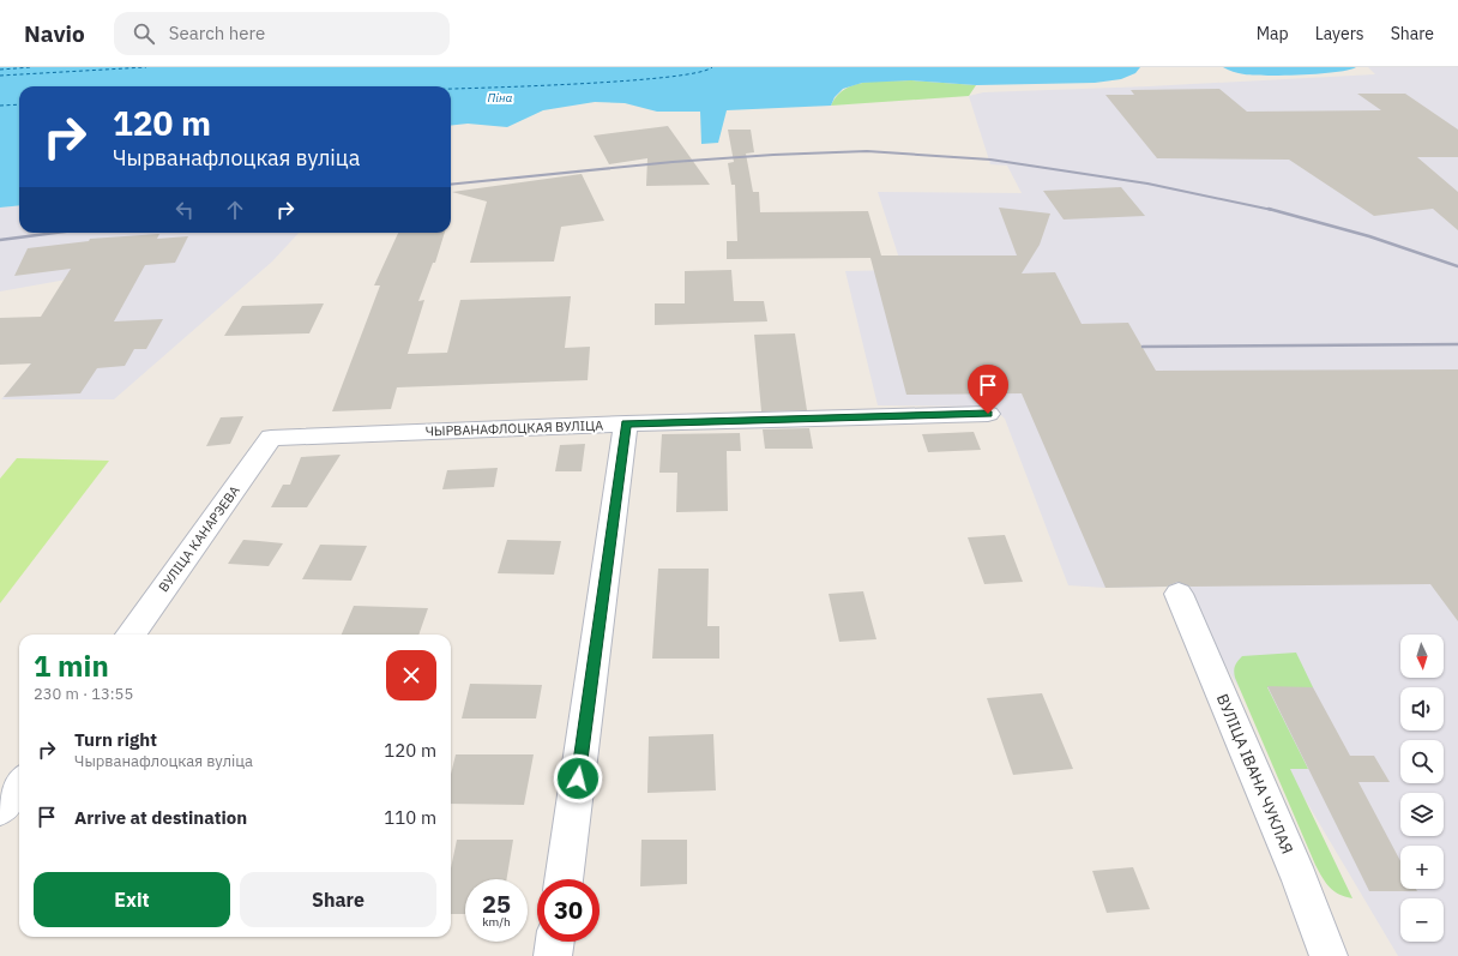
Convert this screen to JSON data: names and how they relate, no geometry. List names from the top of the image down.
{
  "streets": {
    "street": ["ЧЫРВАНАФЛОЦКАЯ ВУЛІЦА", "ВУЛІЦА КАНАРЭЕВА", "ВУЛІЦА ІВАНА ЧУКЛАЯ"]
  },
  "crossings": [
    ["ЧЫРВАНАФЛОЦКАЯ ВУЛІЦА", "ВУЛІЦА КАНАРЭЕВА"]
  ],
  "water": ["Піна"],
  "north": "bottom",
  "page": {
    "header": "Navio",
    "search": "Search here",
    "nav": ["Map", "Layers", "Share"],
    "turn": ["120 m", "Чырванафлоцкая вуліца"],
    "map_buttons": ["+", "−"],
    "heading": ["1 min", "230 m · 13:55"],
    "list": [
      {
        "name": "Turn right",
        "note": "Чырванафлоцкая вуліца",
        "value": "120 m"
      },
      {
        "name": "Arrive at destination",
        "value": "110 m"
      }
    ],
    "buttons": ["Exit", "Share"],
    "speed": "25 km/h",
    "limit": "30"
  }
}
